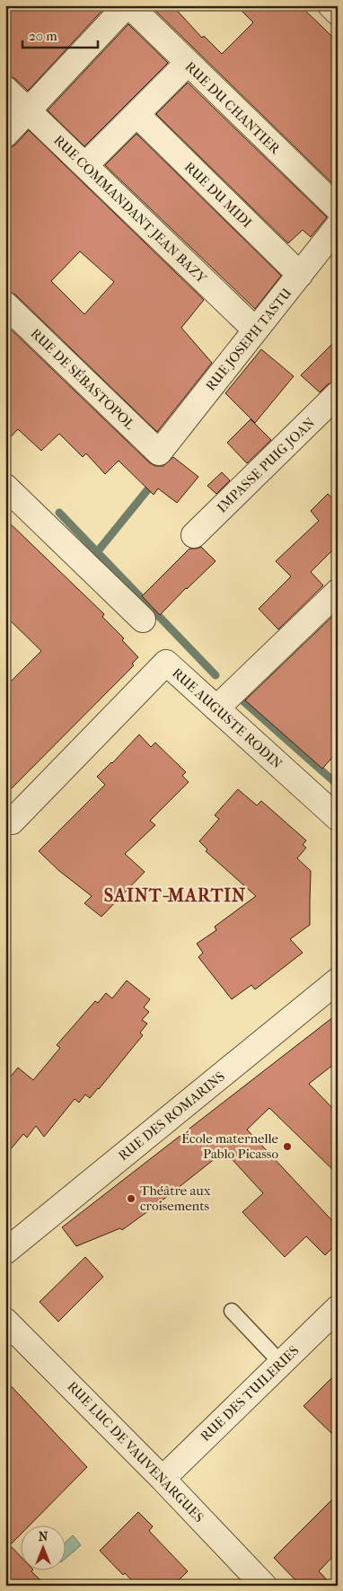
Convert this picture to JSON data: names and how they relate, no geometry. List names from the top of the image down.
{
  "streets": {
    "street": [
      "RUE DU CHANTIER",
      "RUE DU MIDI",
      "RUE COMMANDANT JEAN BAZY",
      "RUE JOSEPH TASTU",
      "RUE DE SÉBASTOPOL",
      "IMPASSE PUIG JOAN",
      "RUE AUGUSTE RODIN",
      "RUE DES ROMARINS",
      "RUE DES TUILERIES",
      "RUE LUC DE VAUVENARGUES"
    ]
  },
  "crossings": [
    ["RUE DU MIDI", "RUE JOSEPH TASTU"],
    ["RUE COMMANDANT JEAN BAZY", "RUE JOSEPH TASTU"],
    ["RUE JOSEPH TASTU", "RUE DE SÉBASTOPOL"],
    ["RUE DES TUILERIES", "RUE LUC DE VAUVENARGUES"]
  ],
  "districts": ["SAINT-MARTIN"],
  "places": ["École maternelle Pablo Picasso", "Théâtre aux croisements"],
  "scale_bar": "20 m",
  "north": "top"
}
